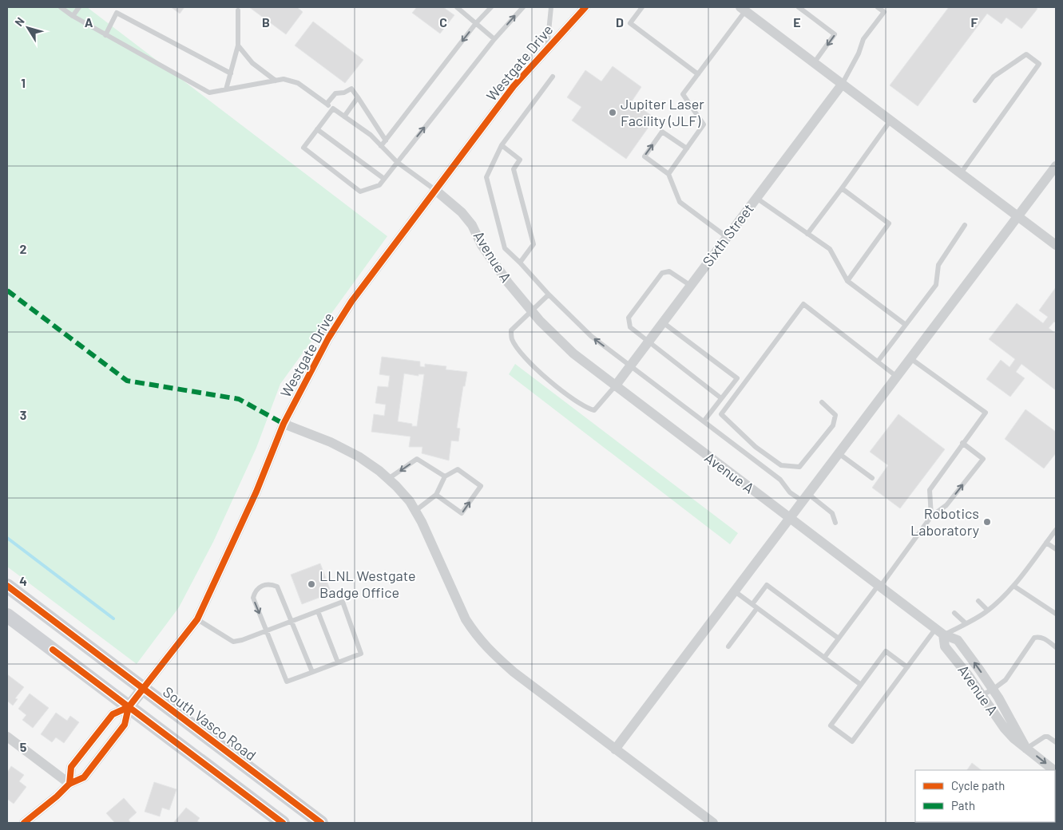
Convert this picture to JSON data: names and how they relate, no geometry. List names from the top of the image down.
{
  "streets": {
    "main road": ["South Vasco Road"],
    "street": ["Westgate Drive", "Sixth Street", "Avenue A"]
  },
  "crossings": [
    ["Westgate Drive", "Avenue A"],
    ["Westgate Drive", "South Vasco Road"],
    ["Sixth Street", "Avenue A"]
  ],
  "places": ["Jupiter Laser Facility (JLF)", "Robotics Laboratory", "LLNL Westgate Badge Office"],
  "legend": ["Cycle path", "Path"],
  "north": "top left",
  "grid": {
    "columns": [
      "A",
      "B",
      "C",
      "D",
      "E",
      "F"
    ],
    "rows": [
      "1",
      "2",
      "3",
      "4",
      "5"
    ]
  }
}
